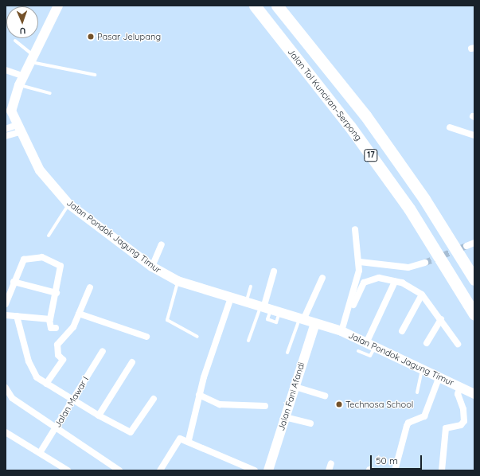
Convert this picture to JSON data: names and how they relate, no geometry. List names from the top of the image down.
{
  "streets": {
    "highway": ["Jalan Tol Kunciran–Serpong", "17"],
    "street": ["Jalan Pondok Jagung Timur", "Jalan Fani Afandi", "Jalan Mawar I"]
  },
  "crossings": [
    ["Jalan Pondok Jagung Timur", "Jalan Fani Afandi"]
  ],
  "places": ["Pasar Jelupang", "Technosa School"],
  "scale_bar": "50 m",
  "north": "bottom"
}
